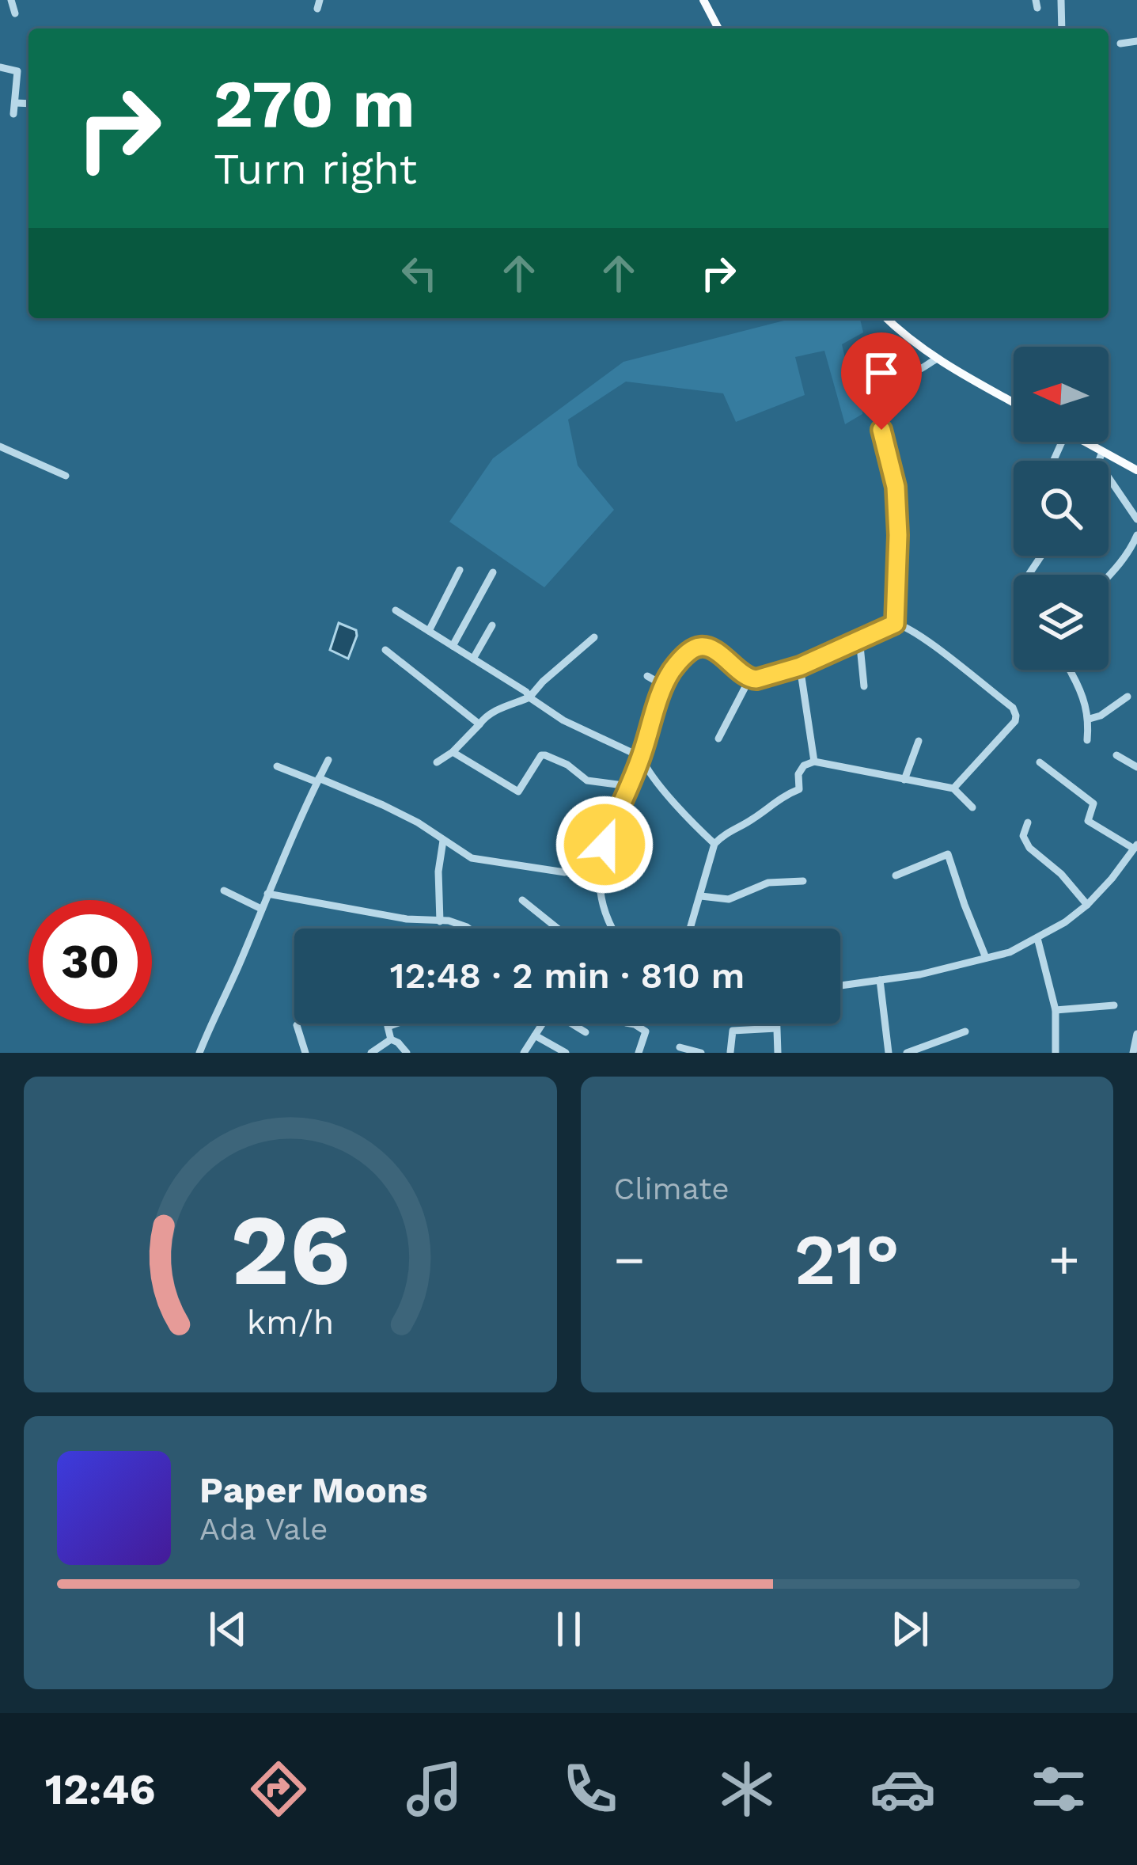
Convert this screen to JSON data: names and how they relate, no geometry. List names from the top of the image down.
{
  "north": "left",
  "page": {
    "turn": ["270 m", "Turn right"],
    "limit": "30",
    "trip": "12:48 · 2 min · 810 m",
    "tile": "Climate",
    "heat": ["−", "21°", "+"],
    "song": ["Paper Moons", "Ada Vale"],
    "tabs": "12:46",
    "gauge": ["26", "km/h"]
  }
}
